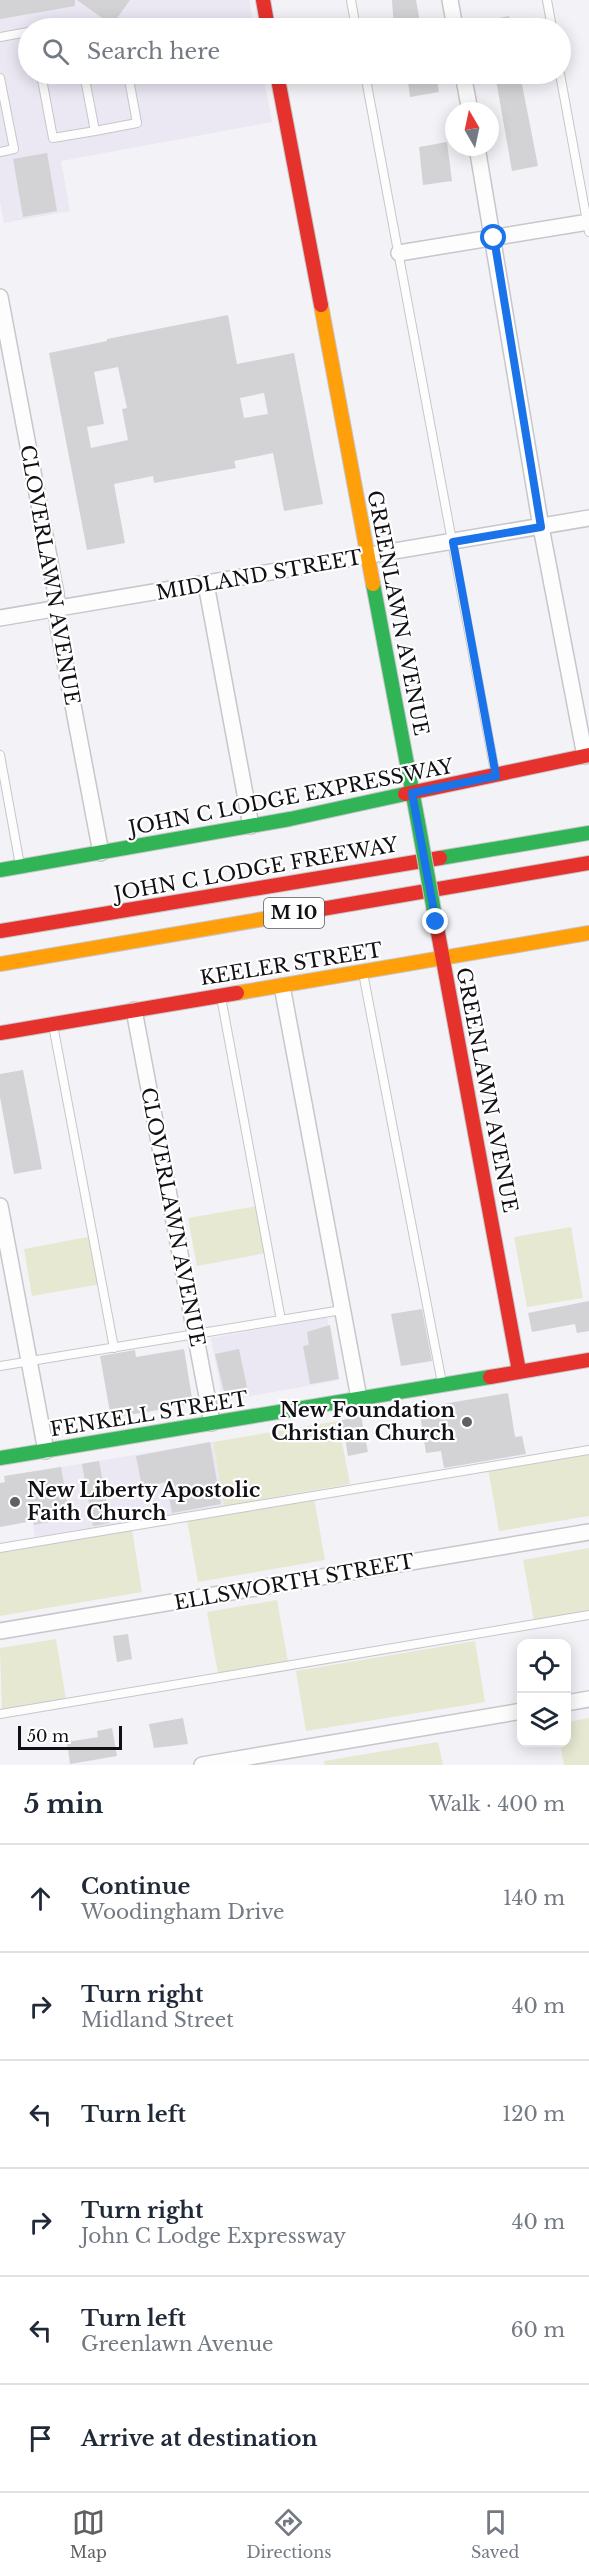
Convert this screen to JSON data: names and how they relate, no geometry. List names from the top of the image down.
{
  "streets": {
    "main road": [
      "GREENLAWN AVENUE",
      "JOHN C LODGE EXPRESSWAY",
      "JOHN C LODGE FREEWAY",
      "M 10",
      "KEELER STREET",
      "FENKELL STREET"
    ],
    "street": ["CLOVERLAWN AVENUE", "MIDLAND STREET", "ELLSWORTH STREET"]
  },
  "crossings": [
    ["CLOVERLAWN AVENUE", "MIDLAND STREET"],
    ["CLOVERLAWN AVENUE", "JOHN C LODGE EXPRESSWAY"],
    ["CLOVERLAWN AVENUE", "KEELER STREET"],
    ["CLOVERLAWN AVENUE", "FENKELL STREET"],
    ["MIDLAND STREET", "GREENLAWN AVENUE"],
    ["GREENLAWN AVENUE", "JOHN C LODGE EXPRESSWAY"],
    ["GREENLAWN AVENUE", "KEELER STREET"],
    ["GREENLAWN AVENUE", "FENKELL STREET"]
  ],
  "places": ["New Foundation Christian Church", "New Liberty Apostolic Faith Church"],
  "scale_bar": "50 m",
  "north": "top",
  "page": {
    "search": "Search here",
    "scale": "50 m",
    "heading": ["5 min", "Walk · 400 m"],
    "list": [
      ["Continue", "Woodingham Drive", "140 m"],
      ["Turn right", "Midland Street", "40 m"],
      ["Turn left", "120 m"],
      ["Turn right", "John C Lodge Expressway", "40 m"],
      ["Turn left", "Greenlawn Avenue", "60 m"],
      "Arrive at destination"
    ],
    "nav": ["Map", "Directions", "Saved"]
  }
}
